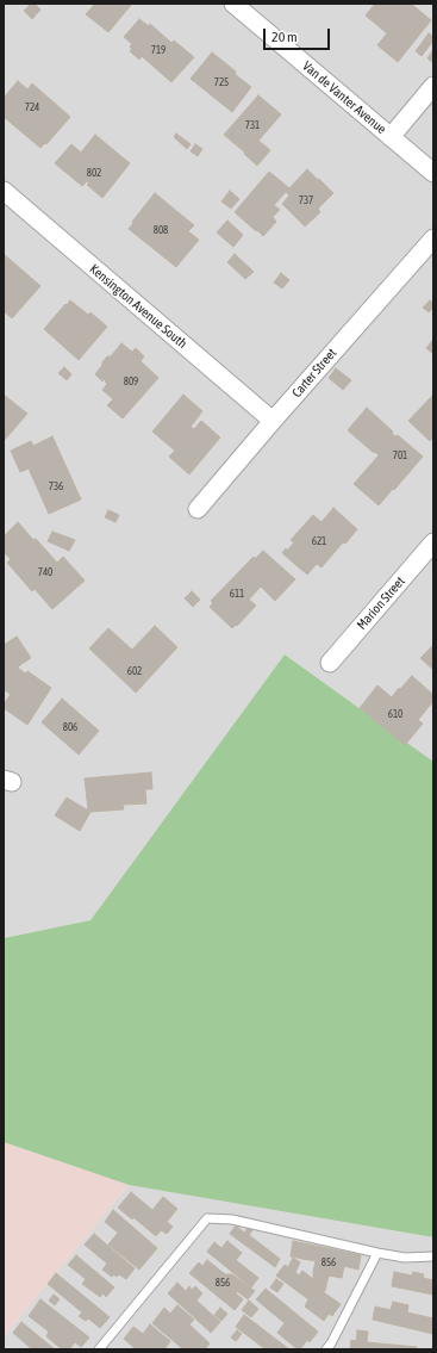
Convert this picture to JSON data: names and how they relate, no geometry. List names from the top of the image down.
{
  "streets": {
    "street": [
      "Van de Vanter Avenue",
      "Kensington Avenue South",
      "Carter Street",
      "Marion Street"
    ]
  },
  "crossings": [
    ["Kensington Avenue South", "Carter Street"]
  ],
  "house_numbers": [
    "719",
    "725",
    "724",
    "731",
    "802",
    "737",
    "808",
    "809",
    "701",
    "736",
    "621",
    "740",
    "611",
    "602",
    "610",
    "806",
    "856",
    "856"
  ],
  "scale_bar": "20 m"
}
